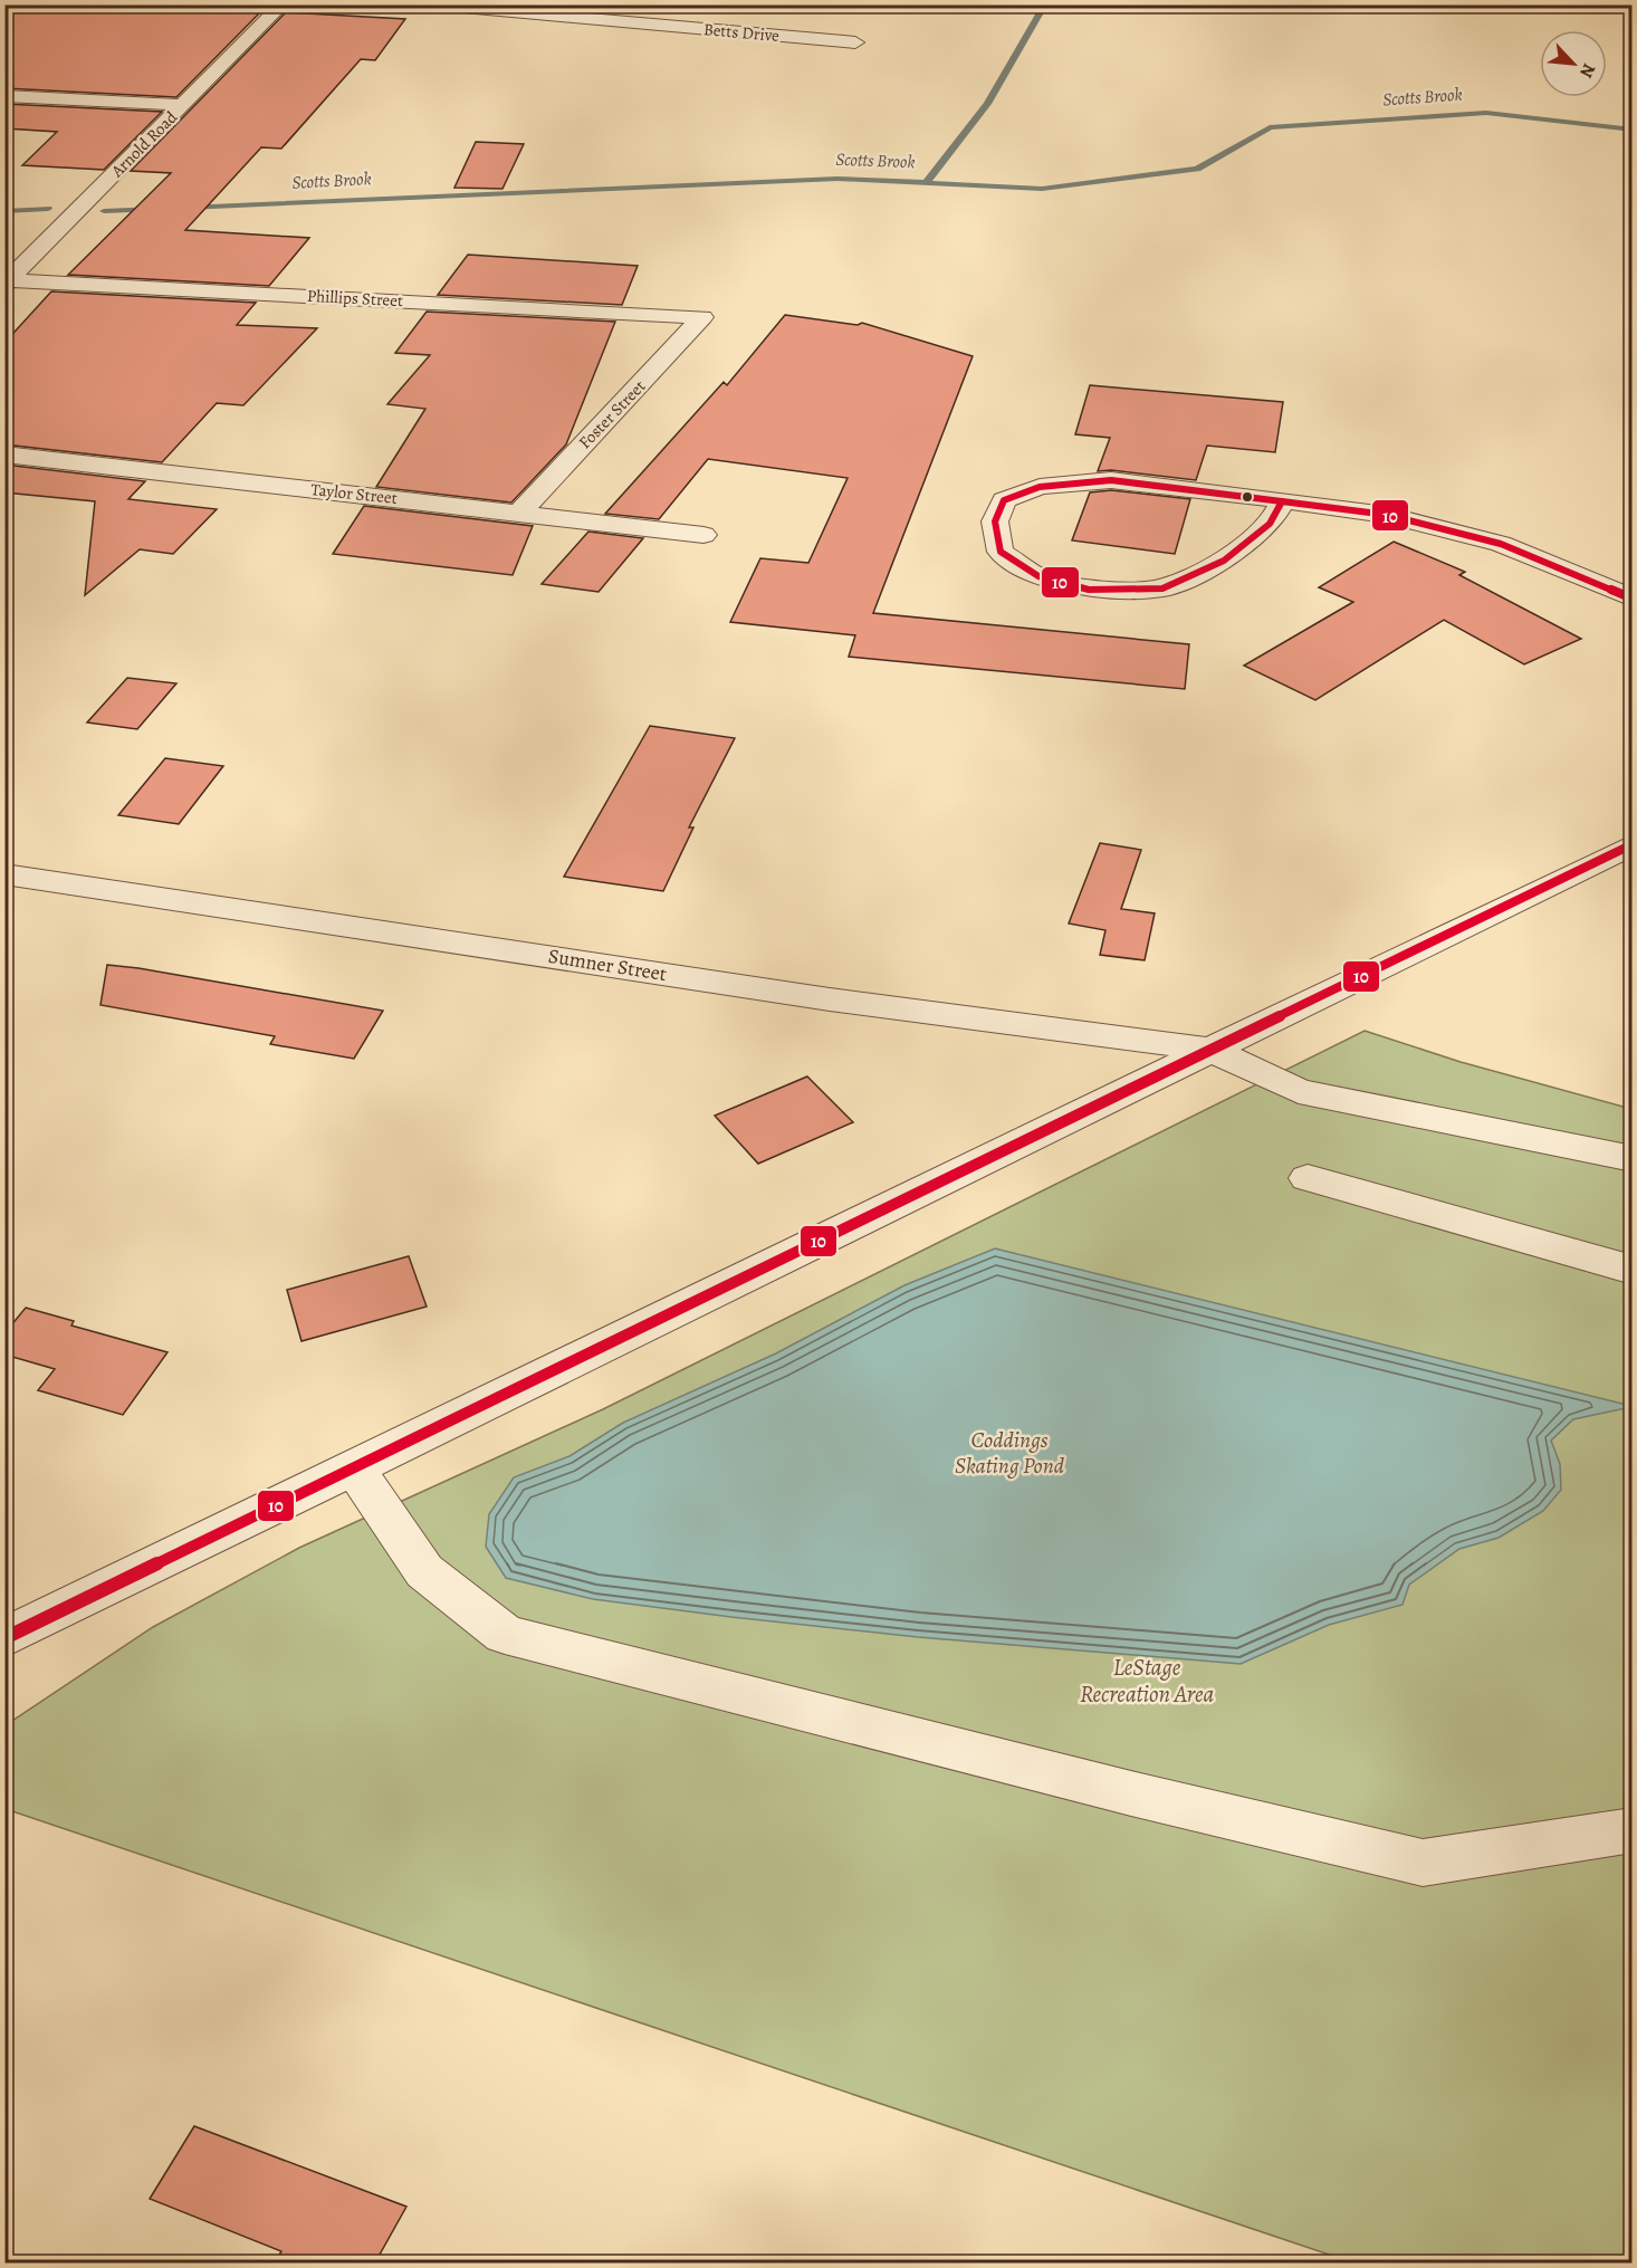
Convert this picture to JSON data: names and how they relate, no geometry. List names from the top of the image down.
{
  "streets": {
    "street": [
      "Betts Drive",
      "Arnold Road",
      "Phillips Street",
      "Foster Street",
      "Taylor Street",
      "Sumner Street"
    ]
  },
  "crossings": [
    ["Arnold Road", "Phillips Street"],
    ["Phillips Street", "Foster Street"],
    ["Foster Street", "Taylor Street"]
  ],
  "water": ["Scotts Brook", "Coddings Skating Pond"],
  "parks": ["LeStage Recreation Area"],
  "lines": ["transit line 10"],
  "north": "bottom right"
}
